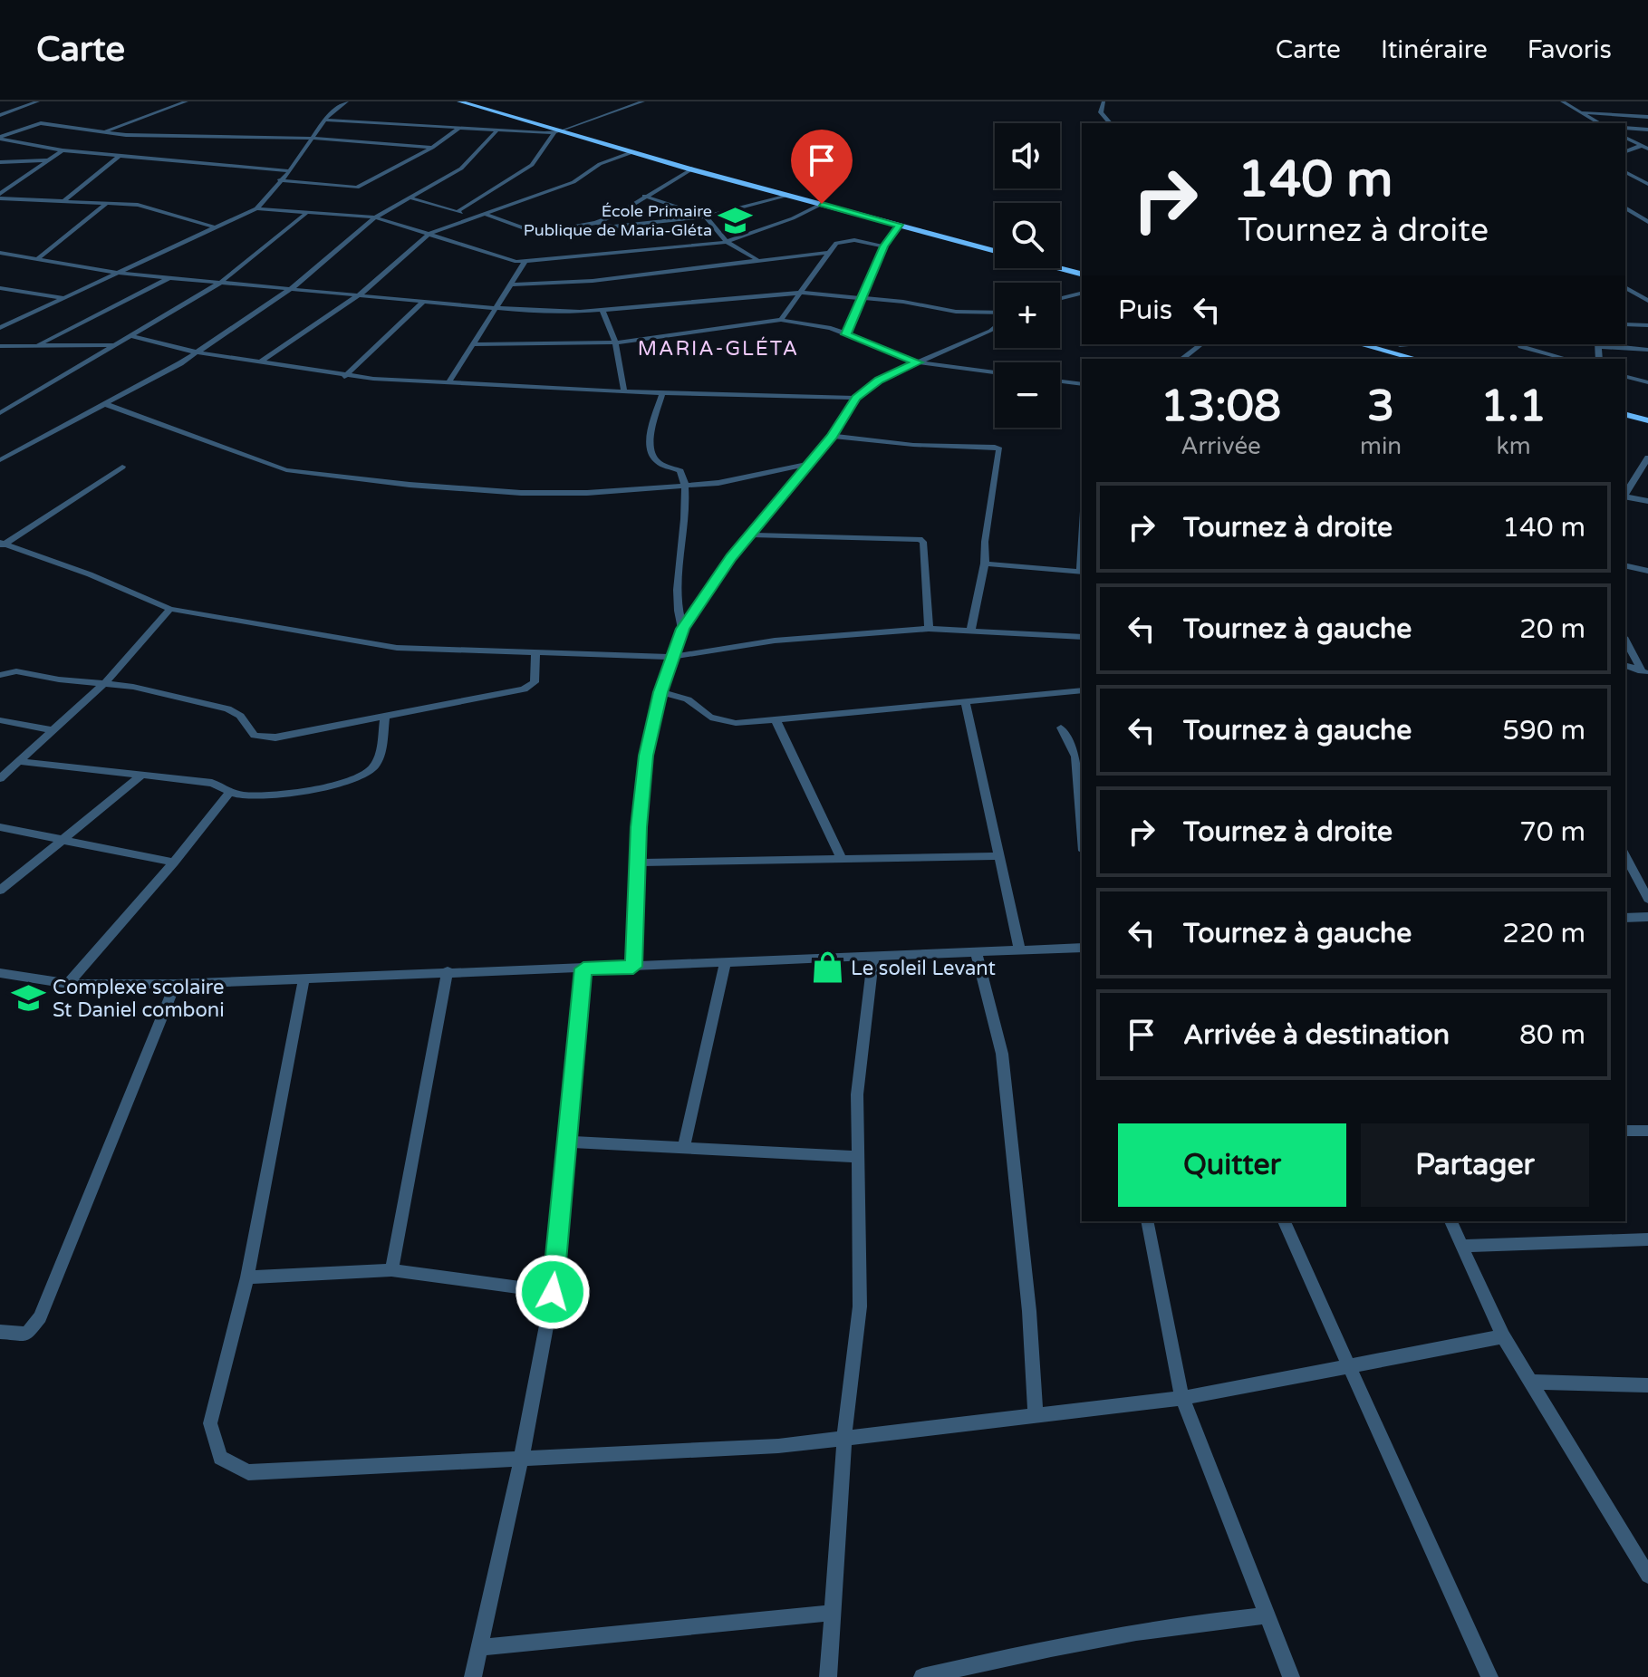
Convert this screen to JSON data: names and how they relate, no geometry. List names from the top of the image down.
{
  "districts": ["MARIA-GLÉTA"],
  "places": {
    "school or university": ["École Primaire Publique de Maria-Gléta", "Complexe scolaire St Daniel comboni"],
    "shop": ["Le soleil Levant"]
  },
  "page": {
    "header": "Carte",
    "nav": ["Carte", "Itinéraire", "Favoris"],
    "map_buttons": ["+", "−"],
    "turn": ["140 m", "Tournez à droite"],
    "then": "Puis",
    "eta": [
      "13:08",
      "Arrivée",
      "3",
      "min",
      "1.1",
      "km"
    ],
    "list": [
      {
        "name": "Tournez à droite",
        "value": "140 m"
      },
      {
        "name": "Tournez à gauche",
        "value": "20 m"
      },
      {
        "name": "Tournez à gauche",
        "value": "590 m"
      },
      {
        "name": "Tournez à droite",
        "value": "70 m"
      },
      {
        "name": "Tournez à gauche",
        "value": "220 m"
      },
      {
        "name": "Arrivée à destination",
        "value": "80 m"
      }
    ],
    "buttons": ["Quitter", "Partager"]
  }
}
